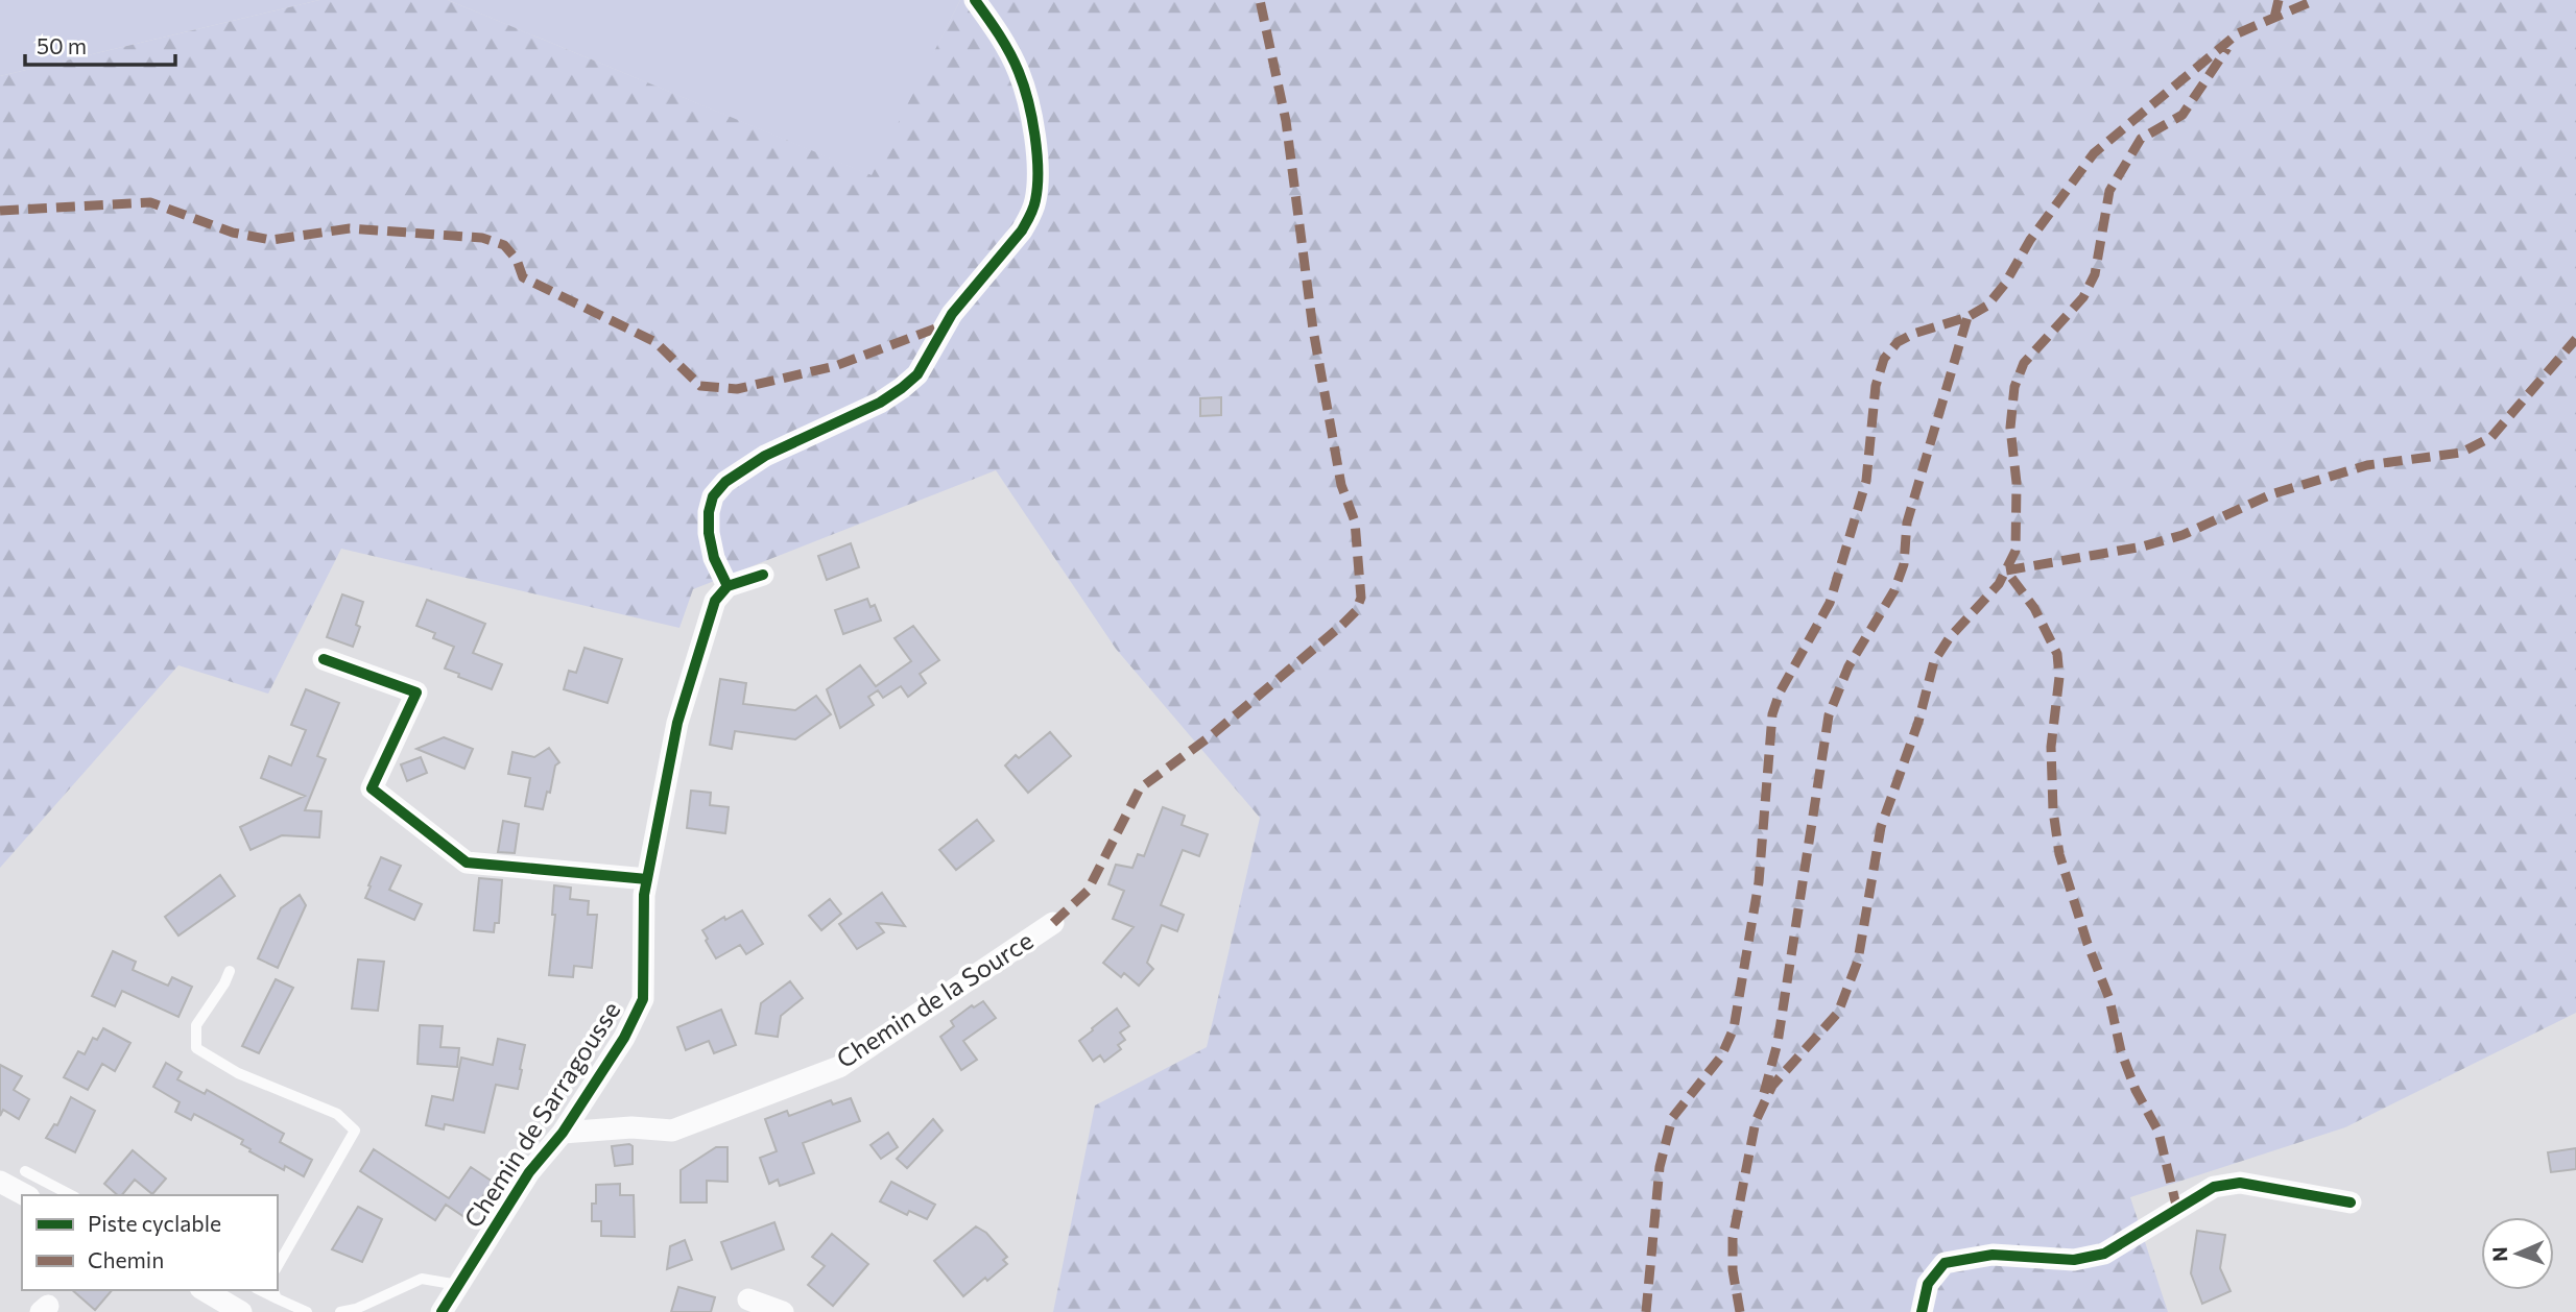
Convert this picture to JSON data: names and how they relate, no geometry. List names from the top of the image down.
{
  "streets": {
    "street": ["Chemin de la Source", "Chemin de Sarragousse"]
  },
  "crossings": [
    ["Chemin de la Source", "Chemin de Sarragousse"]
  ],
  "legend": ["Piste cyclable", "Chemin"],
  "scale_bar": "50 m",
  "north": "left"
}
